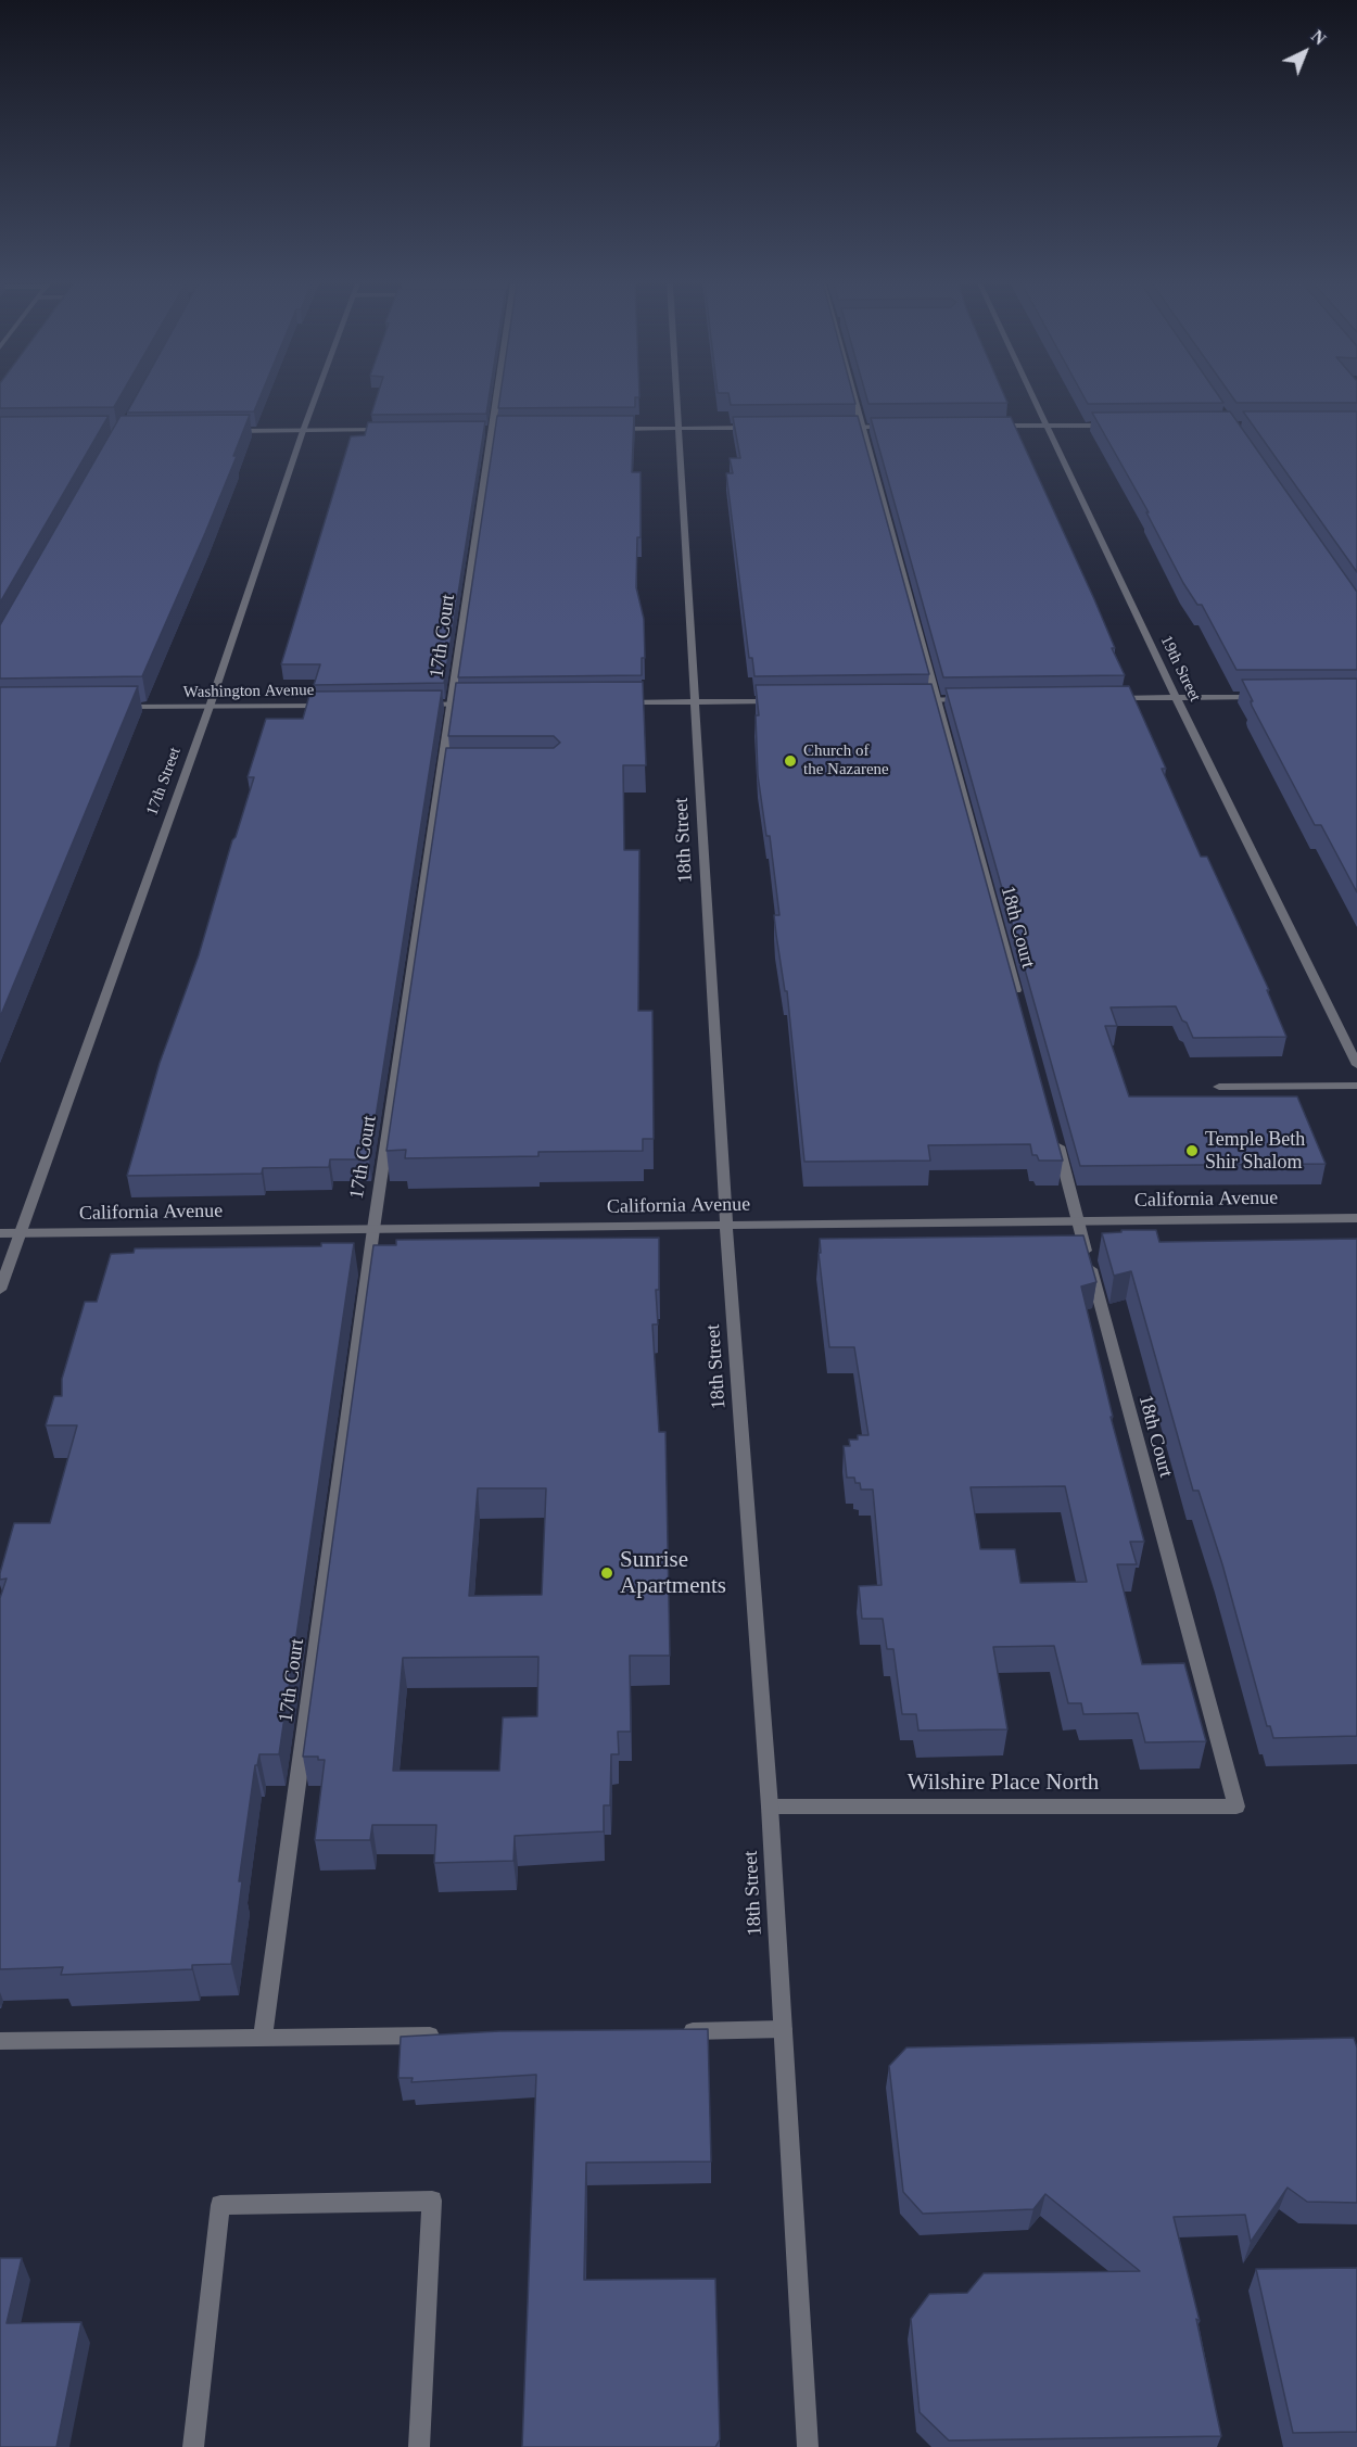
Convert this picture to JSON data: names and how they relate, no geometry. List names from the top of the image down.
{
  "streets": {
    "street": [
      "17th Court",
      "19th Street",
      "Washington Avenue",
      "17th Street",
      "18th Street",
      "18th Court",
      "California Avenue",
      "Wilshire Place North"
    ]
  },
  "crossings": [
    ["17th Court", "California Avenue"],
    ["Washington Avenue", "17th Street"],
    ["17th Street", "California Avenue"],
    ["18th Street", "California Avenue"],
    ["18th Street", "Wilshire Place North"],
    ["18th Court", "California Avenue"],
    ["18th Court", "Wilshire Place North"]
  ],
  "places": ["Church of the Nazarene", "Temple Beth Shir Shalom", "Sunrise Apartments"],
  "north": "top right"
}
